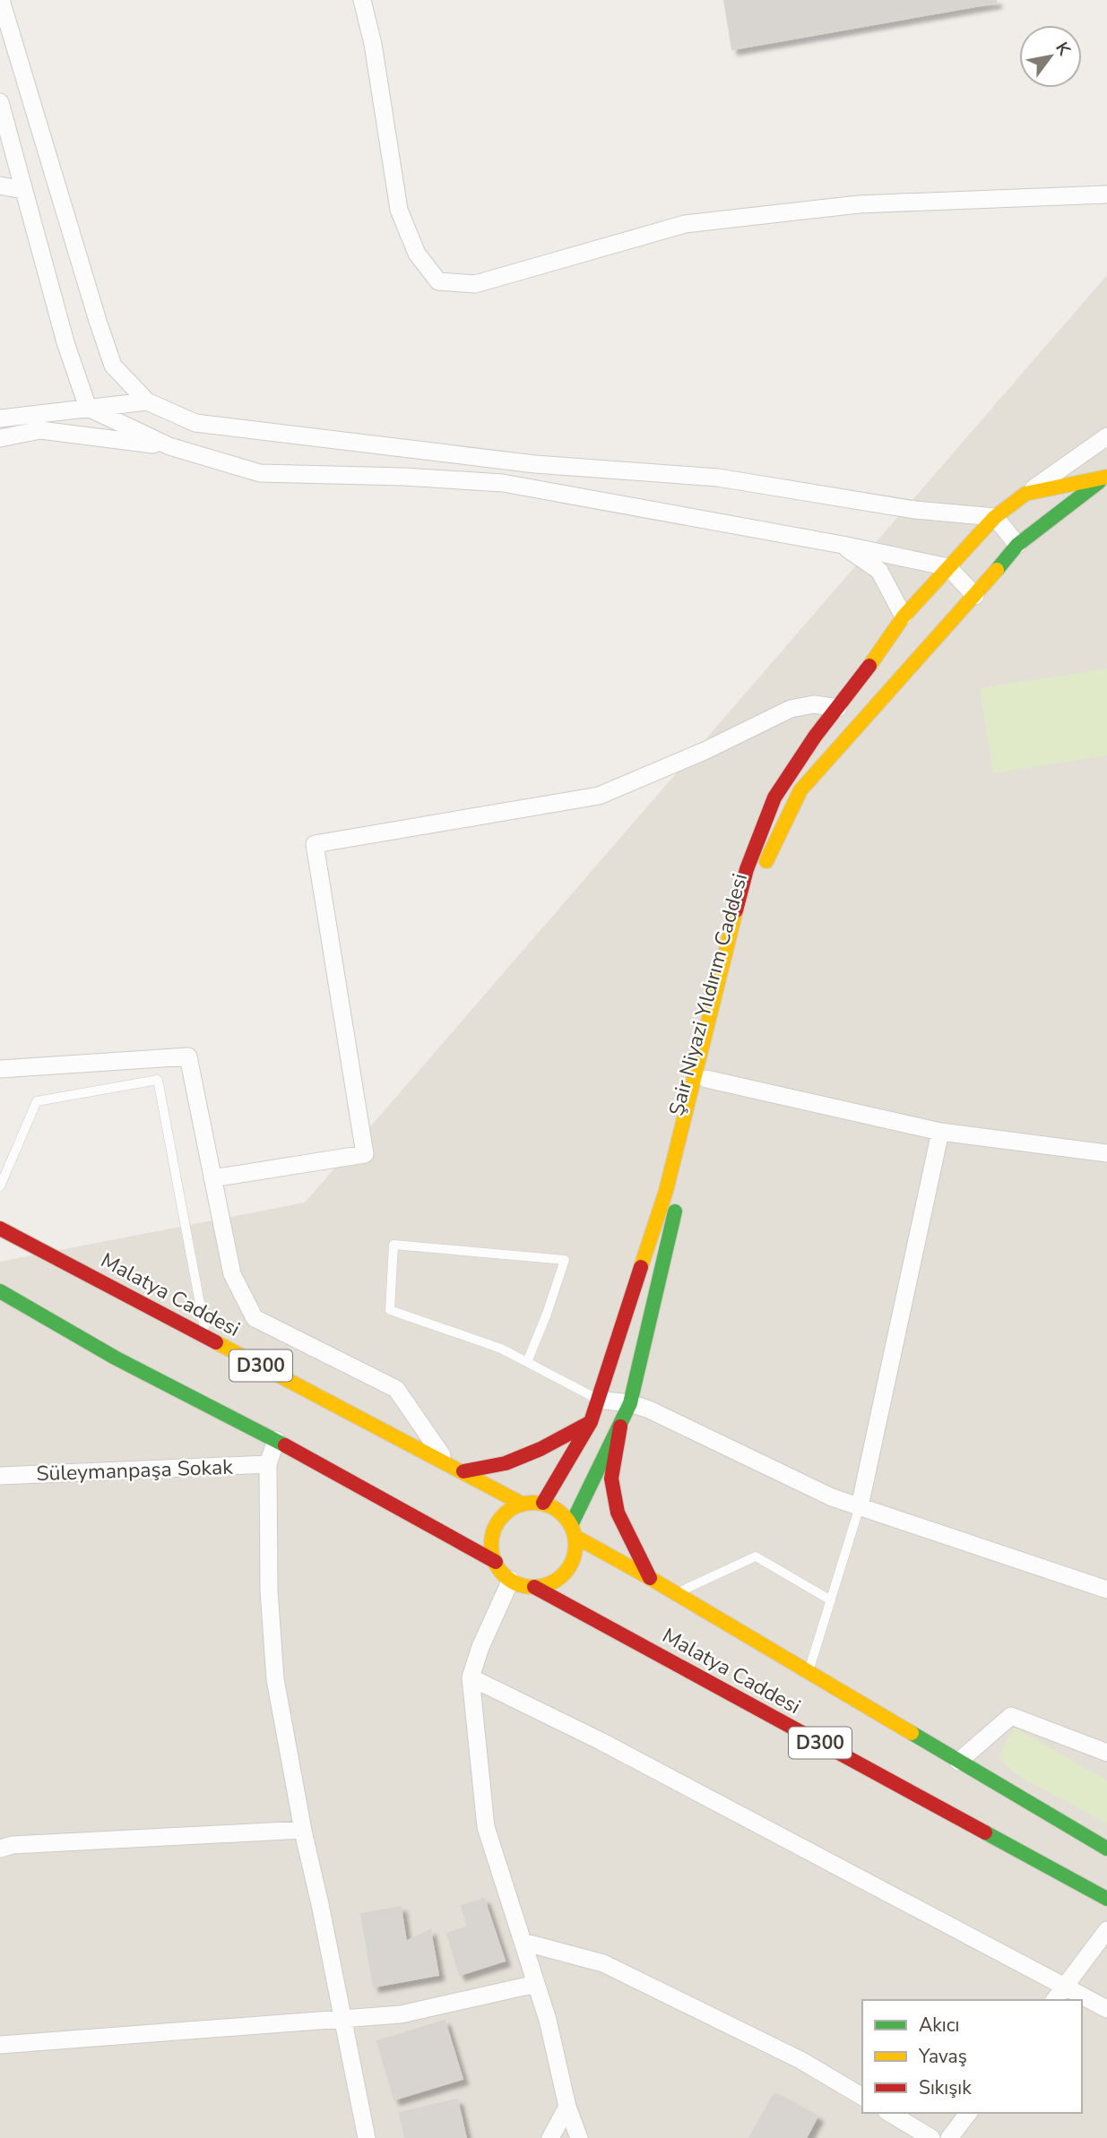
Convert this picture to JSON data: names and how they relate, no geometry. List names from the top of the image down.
{
  "streets": {
    "main road": ["Şair Niyazi Yıldırım Caddesi", "Malatya Caddesi", "D300"],
    "street": ["Süleymanpaşa Sokak"]
  },
  "crossings": [
    ["Şair Niyazi Yıldırım Caddesi", "Malatya Caddesi"]
  ],
  "legend": ["Akıcı", "Yavaş", "Sıkışık"],
  "north": "top right"
}
